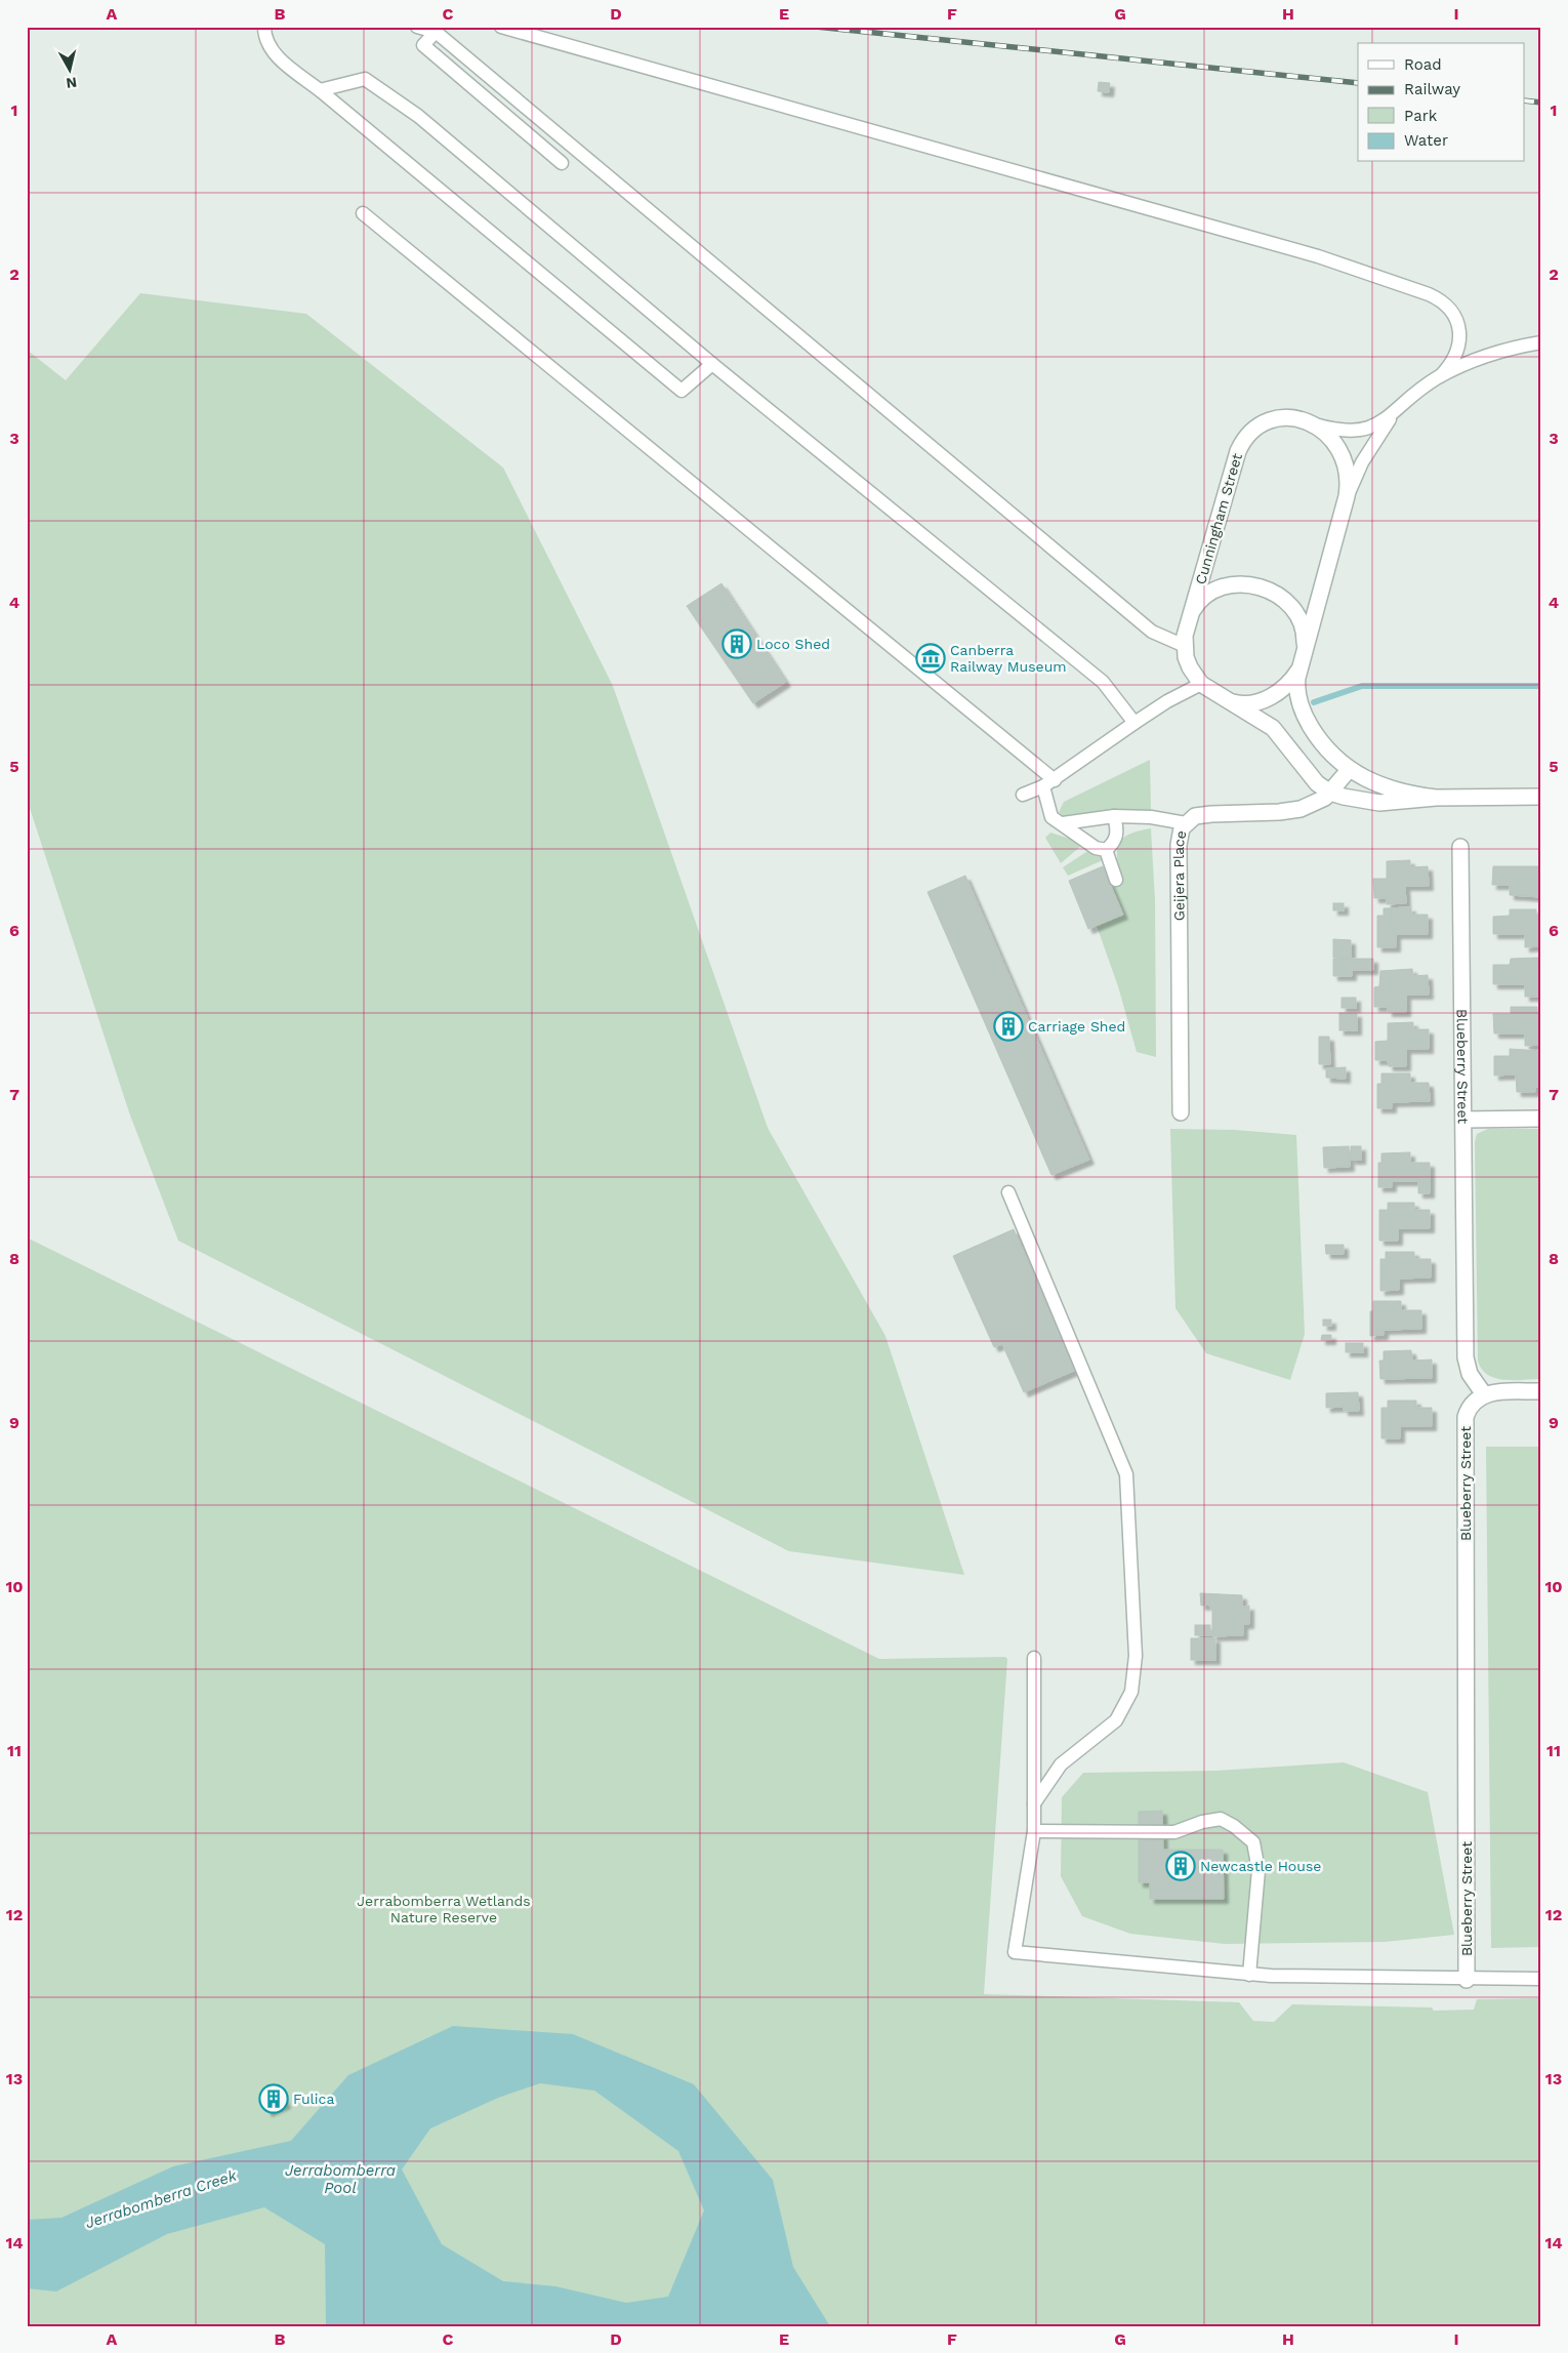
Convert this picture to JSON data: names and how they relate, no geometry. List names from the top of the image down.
{
  "streets": {
    "street": ["Cunningham Street", "Geijera Place", "Blueberry Street"]
  },
  "crossings": [
    ["Cunningham Street", "Geijera Place"]
  ],
  "water": ["Jerrabomberra Pool", "Jerrabomberra Creek"],
  "parks": ["Jerrabomberra Wetlands Nature Reserve"],
  "places": {
    "building": [
      "Loco Shed",
      "Carriage Shed",
      "Newcastle House",
      "Fulica"
    ],
    "museum": ["Canberra Railway Museum"]
  },
  "legend": [
    "Road",
    "Railway",
    "Park",
    "Water"
  ],
  "north": "bottom",
  "grid": {
    "columns": [
      "A",
      "B",
      "C",
      "D",
      "E",
      "F",
      "G",
      "H",
      "I"
    ],
    "rows": [
      "1",
      "2",
      "3",
      "4",
      "5",
      "6",
      "7",
      "8",
      "9",
      "10",
      "11",
      "12",
      "13",
      "14"
    ]
  }
}
